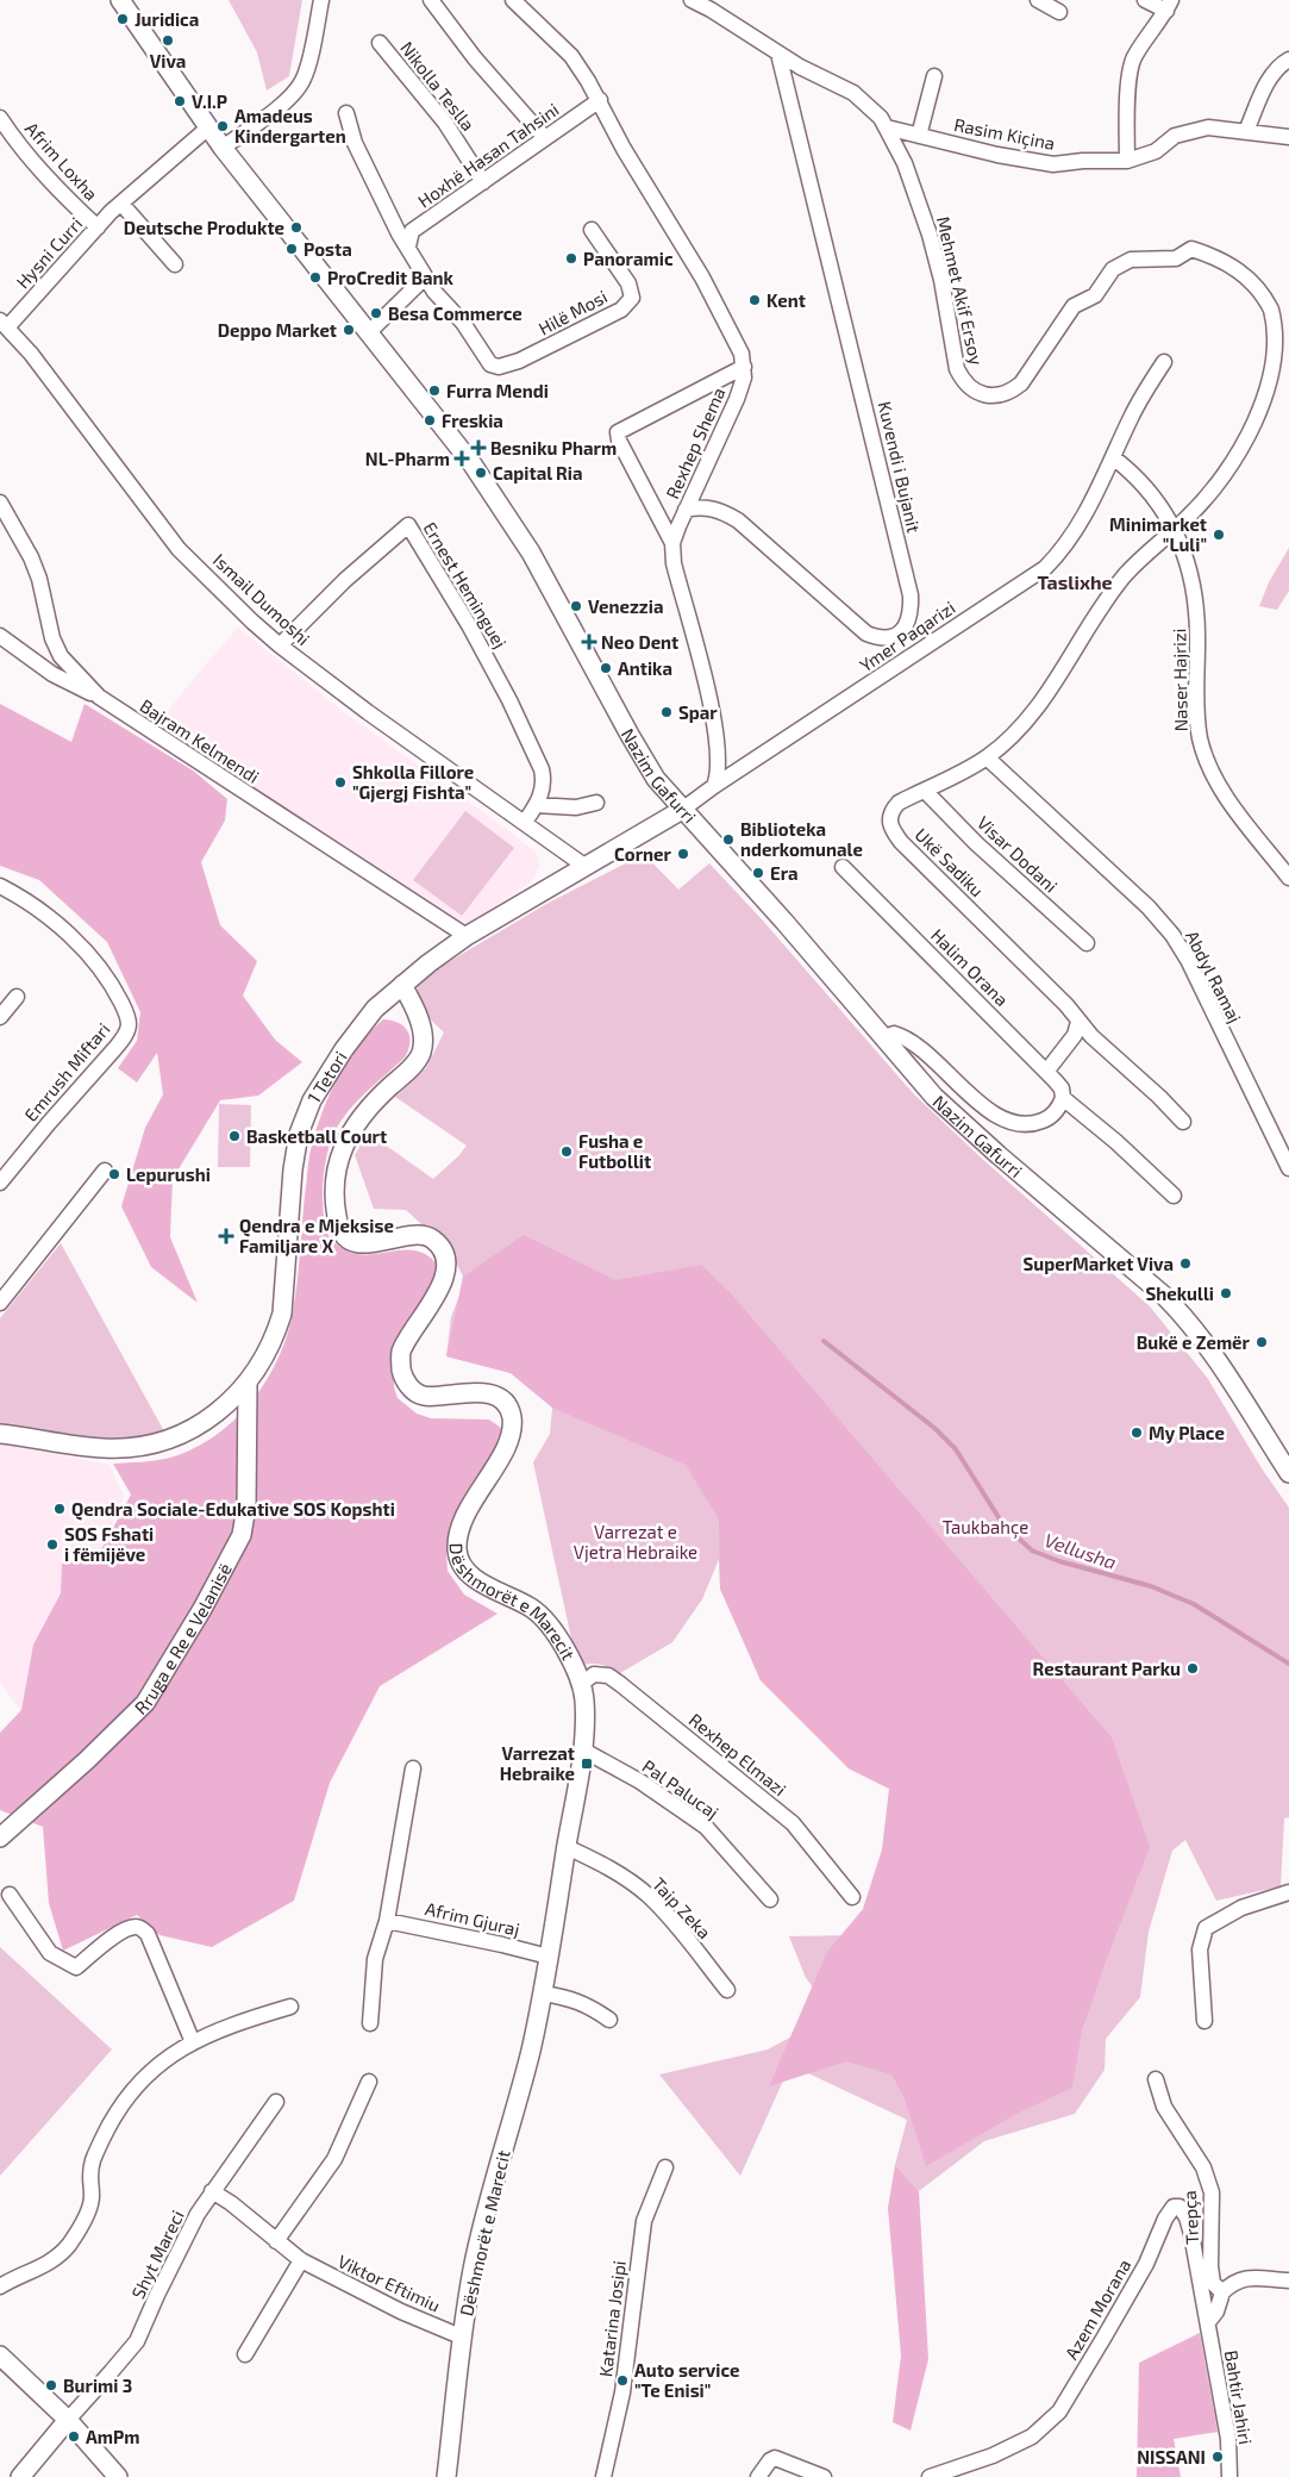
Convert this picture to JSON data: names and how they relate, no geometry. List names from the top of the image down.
{
  "streets": {
    "street": [
      "Nikolla Teslla",
      "Rasim Kiçina",
      "Hoxhë Hasan Tahsini",
      "Afrim Loxha",
      "Hysni Curri",
      "Mehmet Akif Ersoy",
      "Hilë Mosi",
      "Rexhep Shema",
      "Kuvendi i Bujanit",
      "Ernest Heminguej",
      "Ismail Dumoshi",
      "Ymer Paqarizi",
      "Naser Hajrizi",
      "Bajram Kelmendi",
      "Nazim Gafurri",
      "Visar Dodani",
      "Ukë Sadiku",
      "Halim Orana",
      "Abdyl Ramaj",
      "Emrush Miftari",
      "1 Tetori",
      "Dëshmorët e Marecit",
      "Rruga e Re e Velanisë",
      "Rexhep Elmazi",
      "Pal Palucaj",
      "Taip Zeka",
      "Afrim Gjuraj",
      "Trepça",
      "Shyt Mareci",
      "Viktor Eftimiu",
      "Azem Morana",
      "Katarina Josipi",
      "Bahtir Jahiri"
    ]
  },
  "crossings": [
    ["Nikolla Teslla", "Hoxhë Hasan Tahsini"],
    ["Rasim Kiçina", "Mehmet Akif Ersoy"],
    ["Afrim Loxha", "Hysni Curri"],
    ["Hysni Curri", "Ismail Dumoshi"],
    ["Hysni Curri", "Nazim Gafurri"],
    ["Mehmet Akif Ersoy", "Naser Hajrizi"],
    ["Mehmet Akif Ersoy", "Ukë Sadiku"],
    ["Rexhep Shema", "Kuvendi i Bujanit"],
    ["Rexhep Shema", "Ymer Paqarizi"],
    ["Ernest Heminguej", "Ismail Dumoshi"],
    ["Ismail Dumoshi", "1 Tetori"],
    ["Ymer Paqarizi", "Nazim Gafurri"],
    ["Ymer Paqarizi", "1 Tetori"],
    ["Naser Hajrizi", "Ukë Sadiku"],
    ["Bajram Kelmendi", "1 Tetori"],
    ["Nazim Gafurri", "1 Tetori"],
    ["Visar Dodani", "Ukë Sadiku"],
    ["Ukë Sadiku", "Abdyl Ramaj"],
    ["1 Tetori", "Dëshmorët e Marecit"],
    ["1 Tetori", "Rruga e Re e Velanisë"],
    ["Dëshmorët e Marecit", "Rexhep Elmazi"],
    ["Dëshmorët e Marecit", "Pal Palucaj"],
    ["Dëshmorët e Marecit", "Taip Zeka"],
    ["Dëshmorët e Marecit", "Afrim Gjuraj"],
    ["Dëshmorët e Marecit", "Viktor Eftimiu"],
    ["Shyt Mareci", "Viktor Eftimiu"],
    ["Azem Morana", "Bahtir Jahiri"]
  ],
  "districts": ["Taslixhe"],
  "water": ["Vellusha"],
  "parks": ["Taukbahçe", "Varrezat e Vjetra Hebraike"],
  "places": {
    "other": [
      "Juridica",
      "Viva",
      "V.I.P",
      "Amadeus Kindergarten",
      "Deutsche Produkte",
      "Posta",
      "Panoramic",
      "ProCredit Bank",
      "Kent",
      "Besa Commerce",
      "Deppo Market",
      "Furra Mendi",
      "Freskia",
      "Capital Ria",
      "Minimarket \"Luli\"",
      "Venezzia",
      "Antika",
      "Spar",
      "Shkolla Fillore \"Gjergj Fishta\"",
      "Biblioteka nderkomunale",
      "Corner",
      "Era",
      "Basketball Court",
      "Fusha e Futbollit",
      "Lepurushi",
      "SuperMarket Viva",
      "Shekulli",
      "Bukë e Zemër",
      "My Place",
      "Qendra Sociale-Edukative SOS Kopshti",
      "SOS Fshati i fëmijëve",
      "Restaurant Parku",
      "Auto service \"Te Enisi\"",
      "Burimi 3",
      "AmPm",
      "NISSANI"
    ],
    "health": [
      "Besniku Pharm",
      "NL-Pharm",
      "Neo Dent",
      "Qendra e Mjeksise Familjare X"
    ],
    "transit": ["Varrezat Hebraike"]
  }
}
